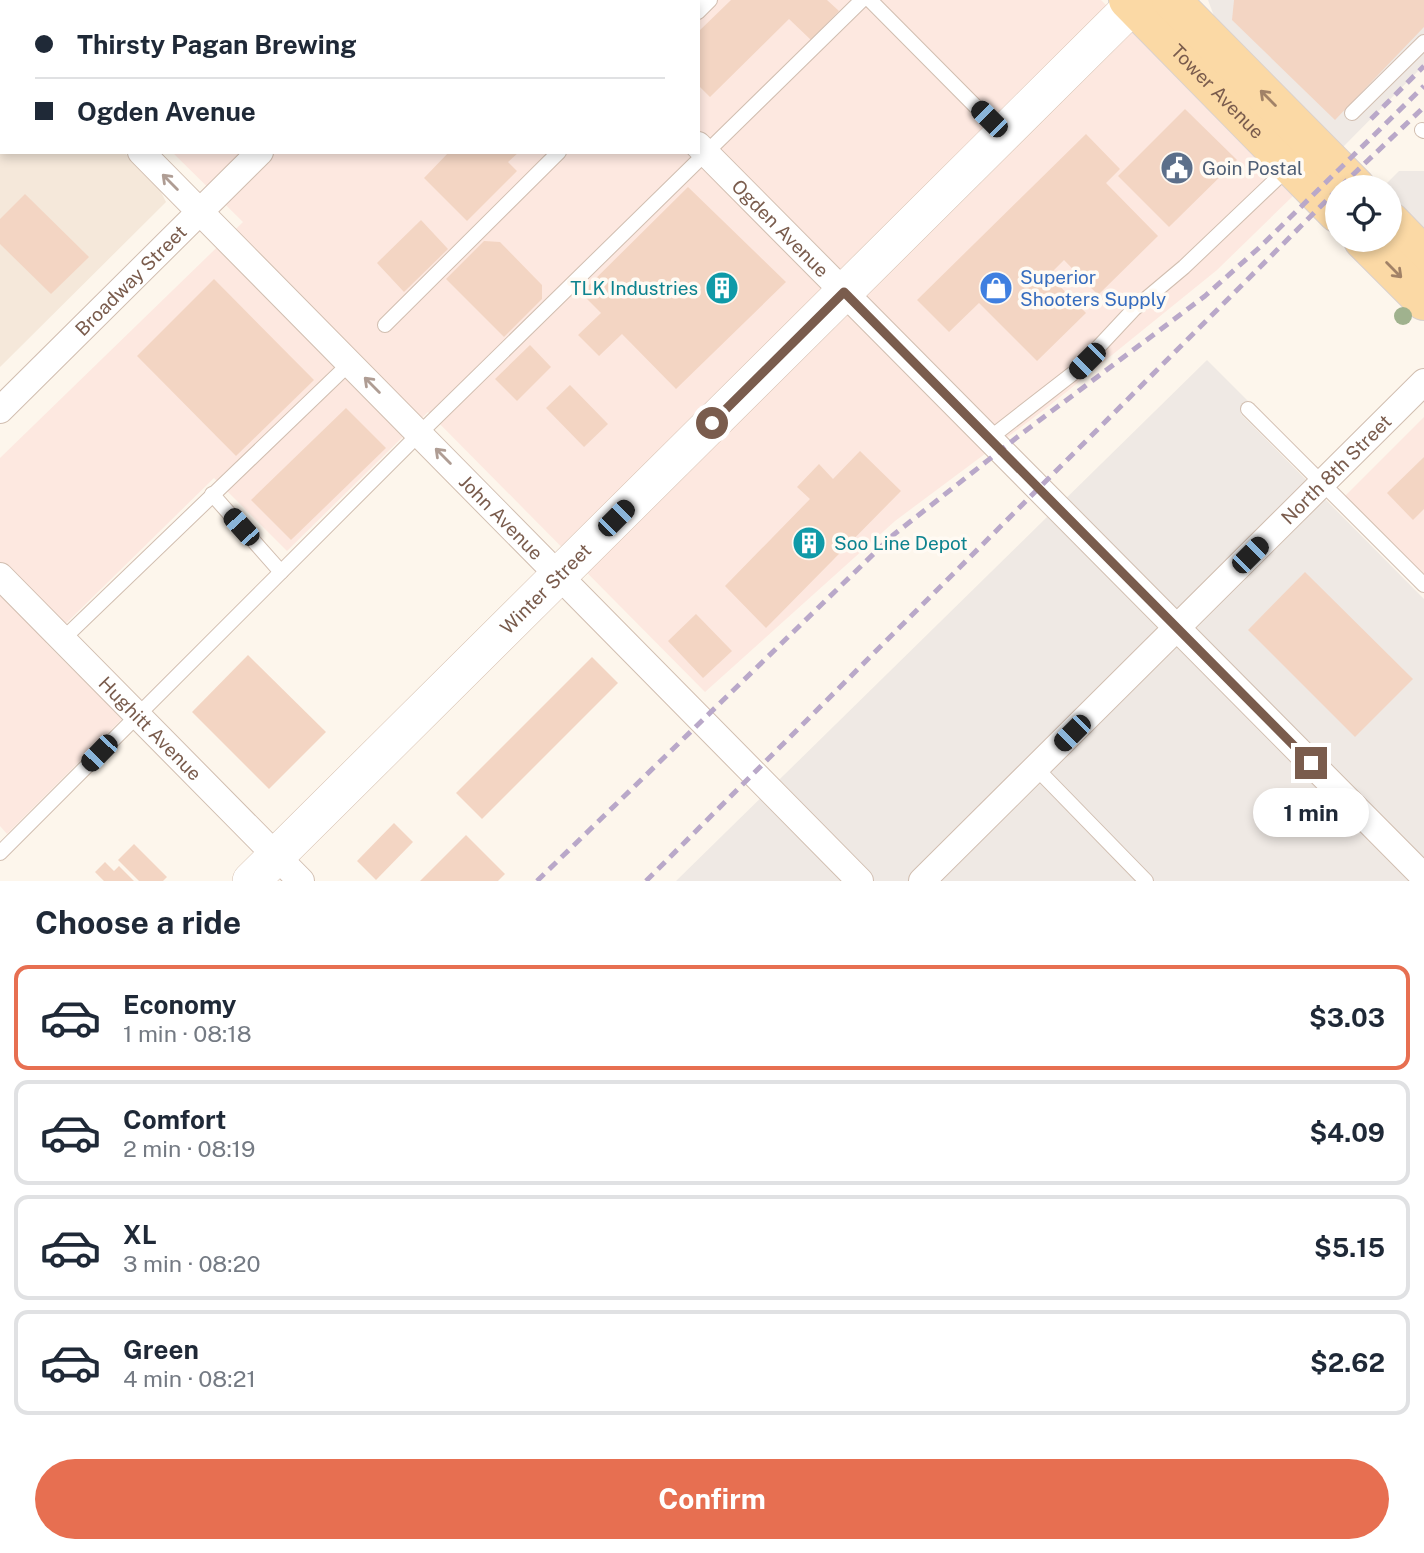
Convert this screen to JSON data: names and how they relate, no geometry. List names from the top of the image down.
{
  "streets": {
    "main road": ["Tower Avenue"],
    "street": [
      "Ogden Avenue",
      "Broadway Street",
      "North 8th Street",
      "John Avenue",
      "Winter Street",
      "Hughitt Avenue"
    ]
  },
  "crossings": [
    ["Tower Avenue", "Winter Street"],
    ["Ogden Avenue", "North 8th Street"],
    ["Ogden Avenue", "Winter Street"],
    ["Broadway Street", "John Avenue"],
    ["John Avenue", "Winter Street"],
    ["Winter Street", "Hughitt Avenue"]
  ],
  "one_way": ["John Avenue"],
  "places": {
    "public building": ["Goin Postal"],
    "building": ["TLK Industries", "Soo Line Depot"],
    "shop": ["Superior Shooters Supply"]
  },
  "page": {
    "banner": ["Thirsty Pagan Brewing", "Ogden Avenue"],
    "bubble": "1 min",
    "heading": "Choose a ride",
    "list": [
      {
        "name": "Economy",
        "note": "1 min · 08:18",
        "value": "$3.03"
      },
      {
        "name": "Comfort",
        "note": "2 min · 08:19",
        "value": "$4.09"
      },
      {
        "name": "XL",
        "note": "3 min · 08:20",
        "value": "$5.15"
      },
      {
        "name": "Green",
        "note": "4 min · 08:21",
        "value": "$2.62"
      }
    ],
    "buttons": "Confirm"
  }
}
